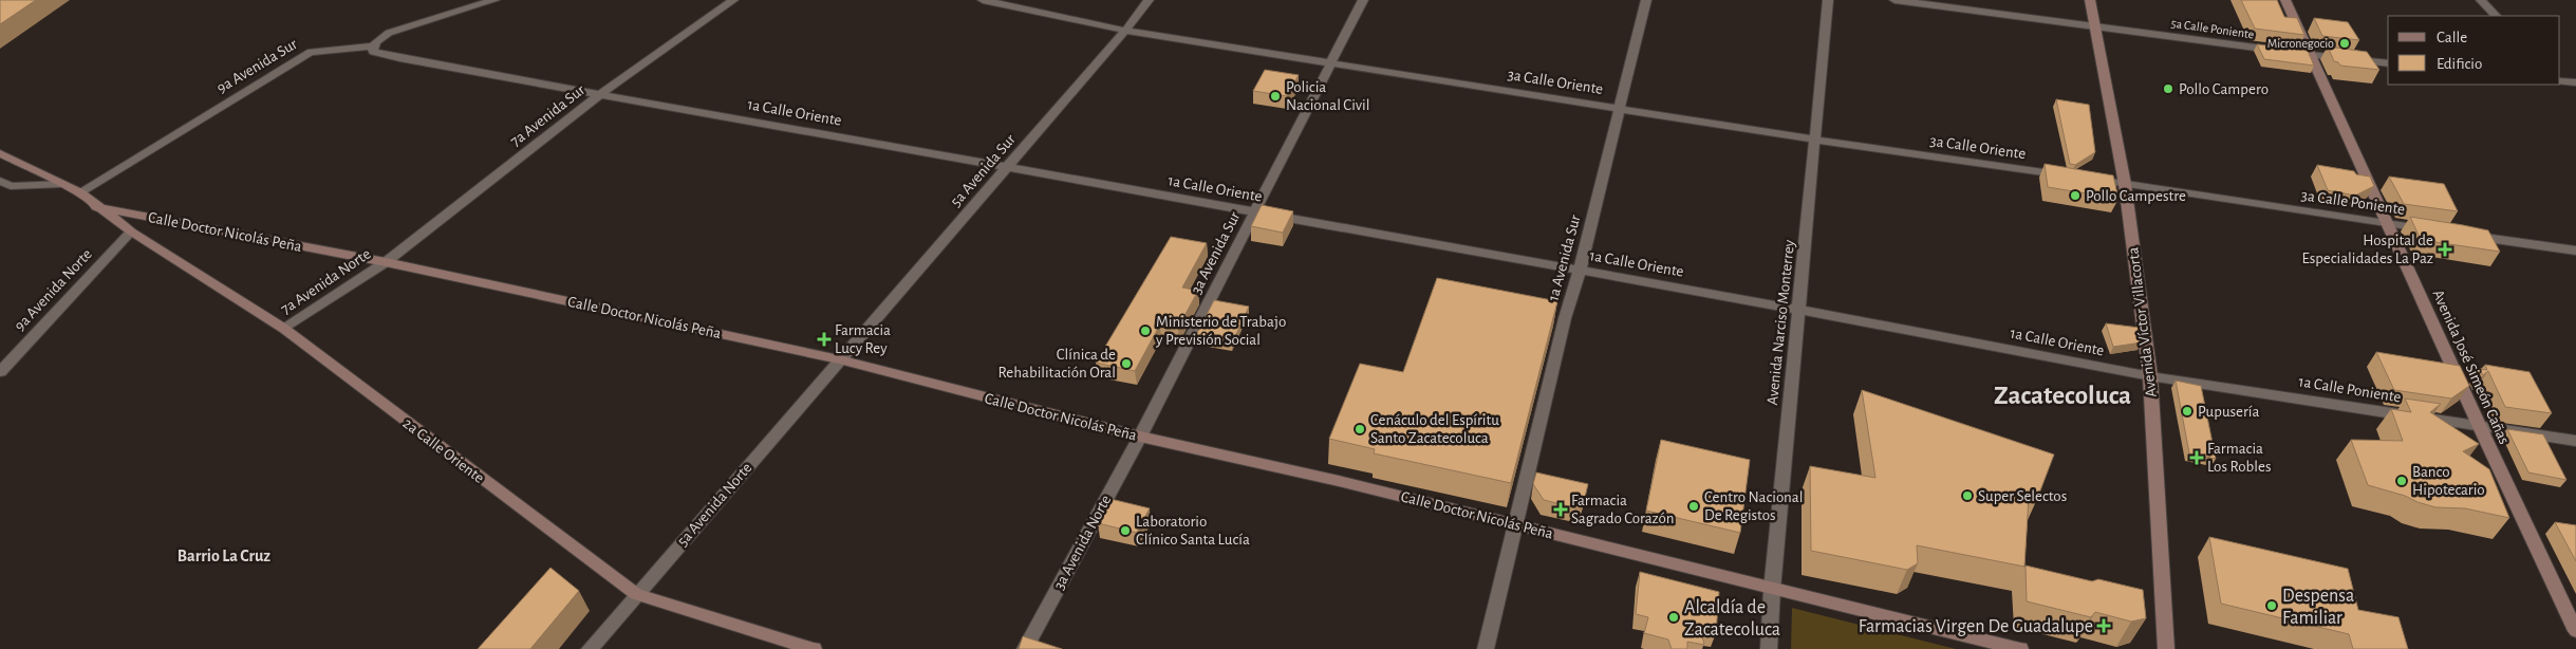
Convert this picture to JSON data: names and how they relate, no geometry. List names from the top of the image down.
{
  "streets": {
    "main road": [
      "Calle Doctor Nicolás Peña",
      "Avenida Víctor Villacorta",
      "Avenida José Simeón Cañas",
      "2a Calle Oriente"
    ],
    "street": [
      "5a Calle Poniente",
      "9a Avenida Sur",
      "3a Calle Oriente",
      "1a Calle Oriente",
      "7a Avenida Sur",
      "5a Avenida Sur",
      "3a Calle Poniente",
      "3a Avenida Sur",
      "1a Avenida Sur",
      "7a Avenida Norte",
      "9a Avenida Norte",
      "Avenida Narciso Monterrey",
      "1a Calle Poniente",
      "5a Avenida Norte",
      "3a Avenida Norte"
    ]
  },
  "crossings": [
    ["5a Calle Poniente", "Avenida Víctor Villacorta"],
    ["5a Calle Poniente", "Avenida José Simeón Cañas"],
    ["9a Avenida Sur", "1a Calle Oriente"],
    ["9a Avenida Sur", "2a Calle Oriente"],
    ["3a Calle Oriente", "5a Avenida Sur"],
    ["3a Calle Oriente", "3a Calle Poniente"],
    ["3a Calle Oriente", "3a Avenida Sur"],
    ["3a Calle Oriente", "1a Avenida Sur"],
    ["3a Calle Oriente", "Avenida Narciso Monterrey"],
    ["3a Calle Oriente", "Avenida Víctor Villacorta"],
    ["1a Calle Oriente", "7a Avenida Sur"],
    ["1a Calle Oriente", "5a Avenida Sur"],
    ["1a Calle Oriente", "3a Avenida Sur"],
    ["1a Calle Oriente", "1a Avenida Sur"],
    ["1a Calle Oriente", "Avenida Narciso Monterrey"],
    ["1a Calle Oriente", "Avenida Víctor Villacorta"],
    ["1a Calle Oriente", "1a Calle Poniente"],
    ["7a Avenida Sur", "Calle Doctor Nicolás Peña"],
    ["7a Avenida Sur", "7a Avenida Norte"],
    ["5a Avenida Sur", "Calle Doctor Nicolás Peña"],
    ["5a Avenida Sur", "5a Avenida Norte"],
    ["3a Calle Poniente", "Avenida Víctor Villacorta"],
    ["3a Calle Poniente", "Avenida José Simeón Cañas"],
    ["Calle Doctor Nicolás Peña", "3a Avenida Sur"],
    ["Calle Doctor Nicolás Peña", "1a Avenida Sur"],
    ["Calle Doctor Nicolás Peña", "7a Avenida Norte"],
    ["Calle Doctor Nicolás Peña", "Avenida Narciso Monterrey"],
    ["Calle Doctor Nicolás Peña", "2a Calle Oriente"],
    ["Calle Doctor Nicolás Peña", "5a Avenida Norte"],
    ["Calle Doctor Nicolás Peña", "3a Avenida Norte"],
    ["3a Avenida Sur", "3a Avenida Norte"],
    ["7a Avenida Norte", "2a Calle Oriente"],
    ["9a Avenida Norte", "2a Calle Oriente"],
    ["Avenida Víctor Villacorta", "1a Calle Poniente"],
    ["Avenida José Simeón Cañas", "1a Calle Poniente"],
    ["2a Calle Oriente", "5a Avenida Norte"]
  ],
  "districts": ["Zacatecoluca", "Barrio La Cruz"],
  "places": {
    "other": [
      "Micronegocio",
      "Pollo Campero",
      "Policia Nacional Civil",
      "Pollo Campestre",
      "Ministerio de Trabajo y Previsión Social",
      "Clínica de Rehabilitación Oral",
      "Pupusería",
      "Cenáculo del Espíritu Santo Zacatecoluca",
      "Banco Hipotecario",
      "Super Selectos",
      "Centro Nacional De Registos",
      "Laboratorio Clínico Santa Lucía",
      "Despensa Familiar",
      "Alcaldía de Zacatecoluca"
    ],
    "health": [
      "Hospital de Especialidades La Paz",
      "Farmacia Lucy Rey",
      "Farmacia Los Robles",
      "Farmacia Sagrado Corazón",
      "Farmacias Virgen De Guadalupe"
    ]
  },
  "legend": ["Calle", "Edificio"]
}
